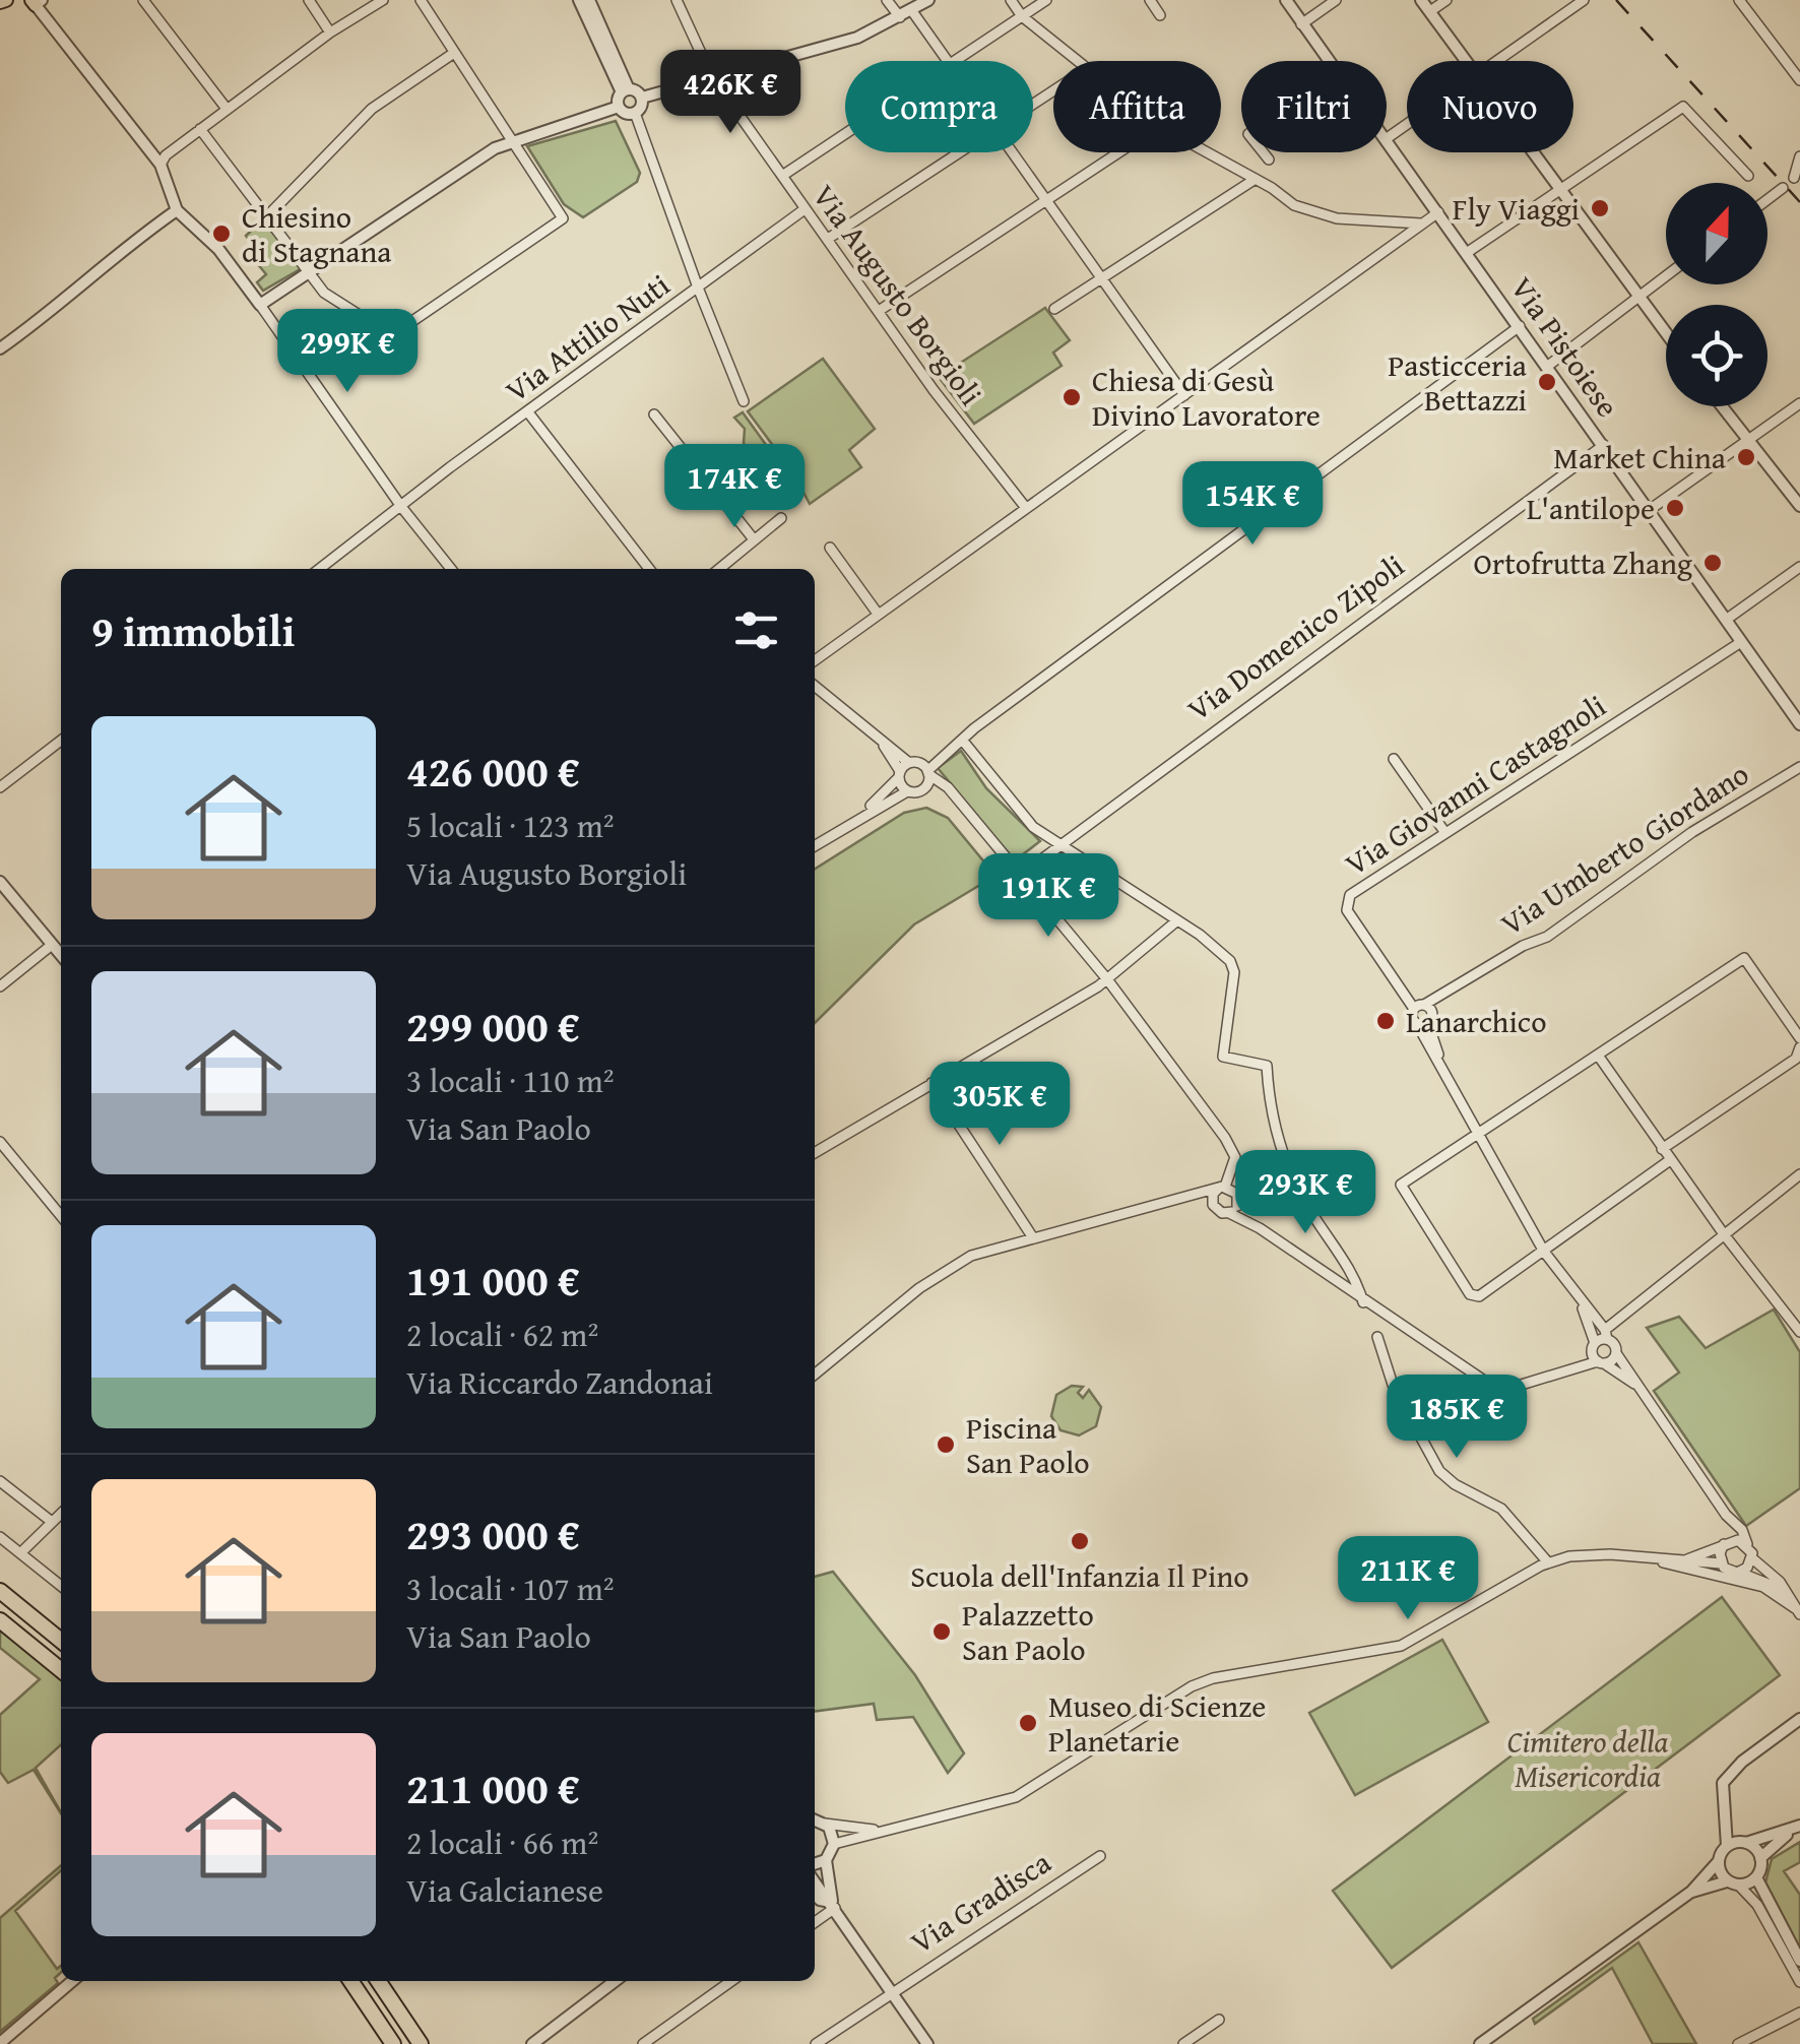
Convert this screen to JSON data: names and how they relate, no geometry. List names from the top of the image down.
{
  "streets": {
    "street": [
      "Via Augusto Borgioli",
      "Via Attilio Nuti",
      "Via Pistoiese",
      "Via Domenico Zipoli",
      "Via Giovanni Castagnoli",
      "Via Umberto Giordano",
      "Via Gradisca"
    ]
  },
  "crossings": [
    ["Via Augusto Borgioli", "Via Attilio Nuti"],
    ["Via Pistoiese", "Via Domenico Zipoli"],
    ["Via Pistoiese", "Via Giovanni Castagnoli"],
    ["Via Giovanni Castagnoli", "Via Umberto Giordano"]
  ],
  "parks": ["Cimitero della Misericordia"],
  "places": [
    "Fly Viaggi",
    "Chiesino di Stagnana",
    "Pasticceria Bettazzi",
    "Chiesa di Gesù Divino Lavoratore",
    "Market China",
    "L'antilope",
    "Ortofrutta Zhang",
    "Lanarchico",
    "Piscina San Paolo",
    "Scuola dell'Infanzia Il Pino",
    "Palazzetto San Paolo",
    "Museo di Scienze Planetarie"
  ],
  "north": "top",
  "page": {
    "price": [
      "426K €",
      "299K €",
      "174K €",
      "154K €",
      "191K €",
      "305K €",
      "293K €",
      "185K €",
      "211K €"
    ],
    "chip": [
      "Compra",
      "Affitta",
      "Filtri",
      "Nuovo"
    ],
    "heading": "9 immobili",
    "list": [
      {
        "name": "426 000 €",
        "note": "5 locali · 123 m² · Via Augusto Borgioli"
      },
      {
        "name": "299 000 €",
        "note": "3 locali · 110 m² · Via San Paolo"
      },
      {
        "name": "191 000 €",
        "note": "2 locali · 62 m² · Via Riccardo Zandonai"
      },
      {
        "name": "293 000 €",
        "note": "3 locali · 107 m² · Via San Paolo"
      },
      {
        "name": "211 000 €",
        "note": "2 locali · 66 m² · Via Galcianese"
      }
    ]
  }
}
